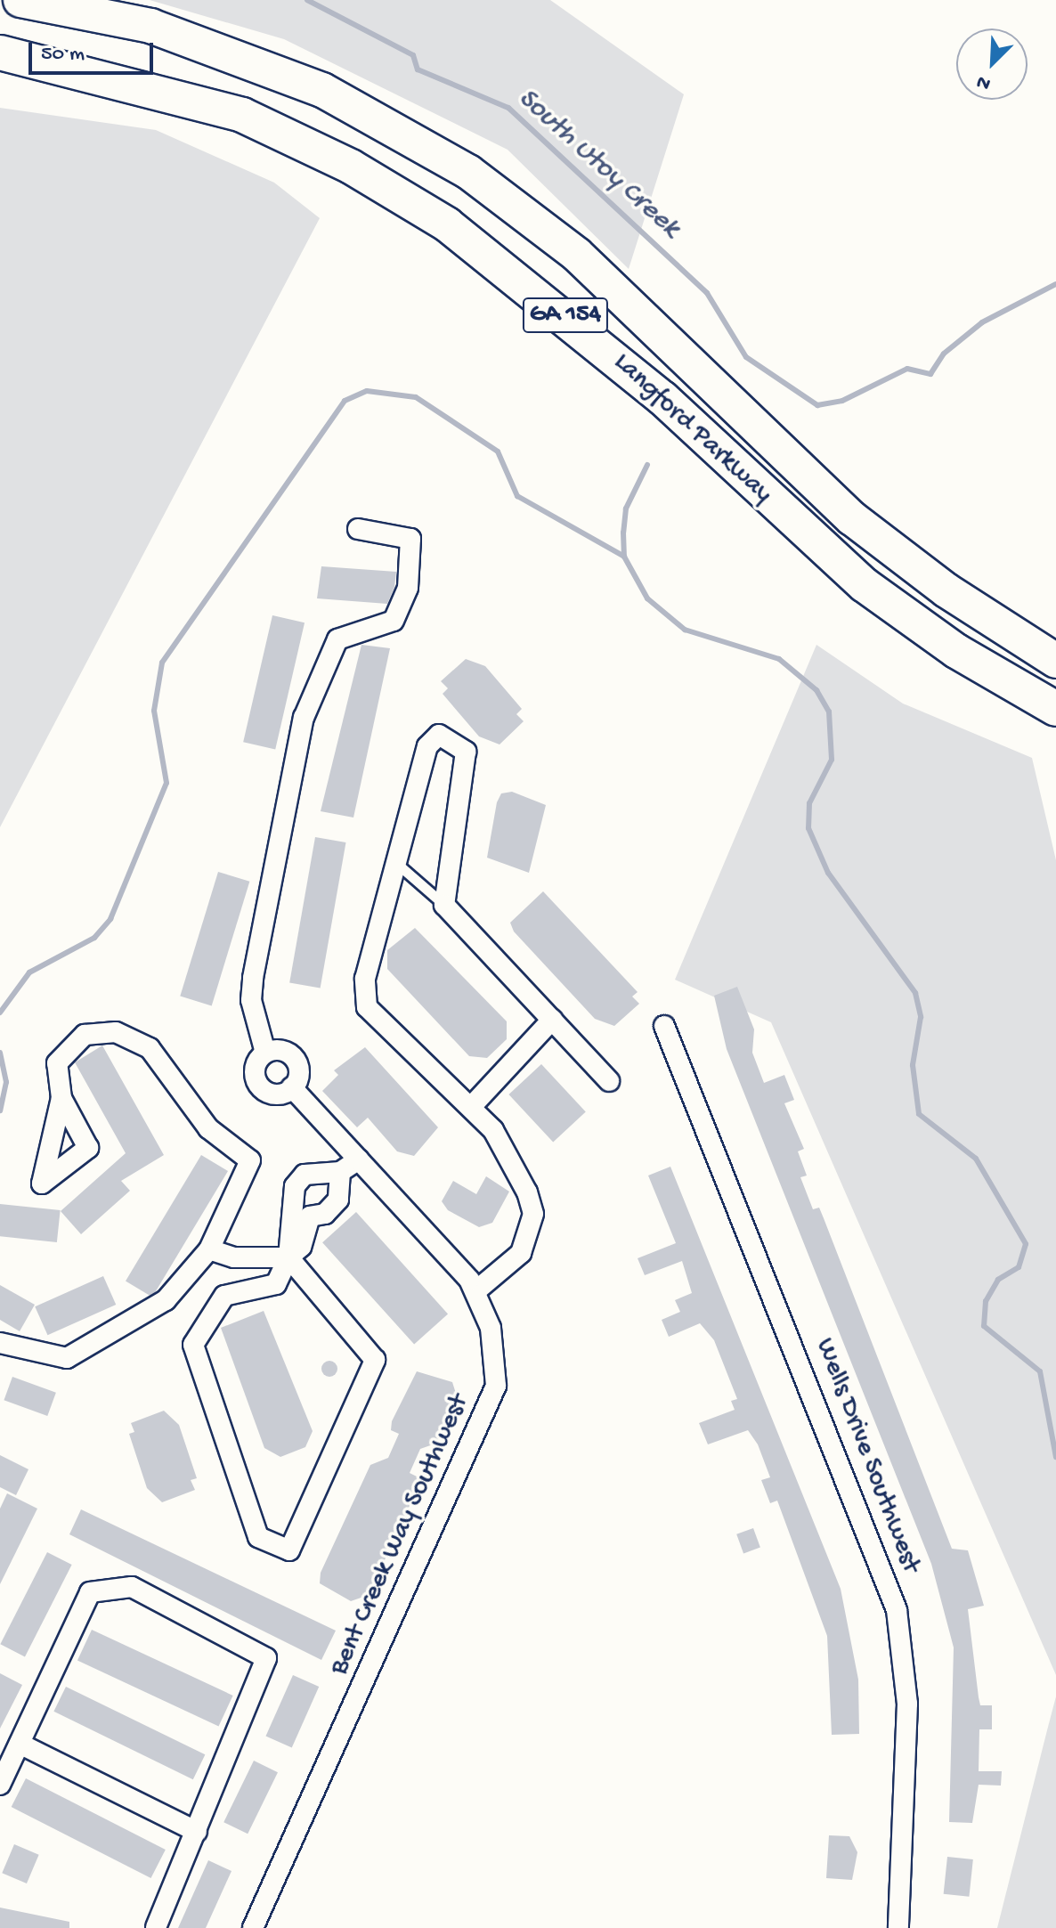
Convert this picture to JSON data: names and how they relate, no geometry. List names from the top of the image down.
{
  "streets": {
    "highway": ["GA 154", "Langford Parkway"],
    "street": ["Wells Drive Southwest", "Bent Creek Way Southwest"]
  },
  "water": ["South Utoy Creek"],
  "scale_bar": "50 m",
  "north": "bottom left"
}
